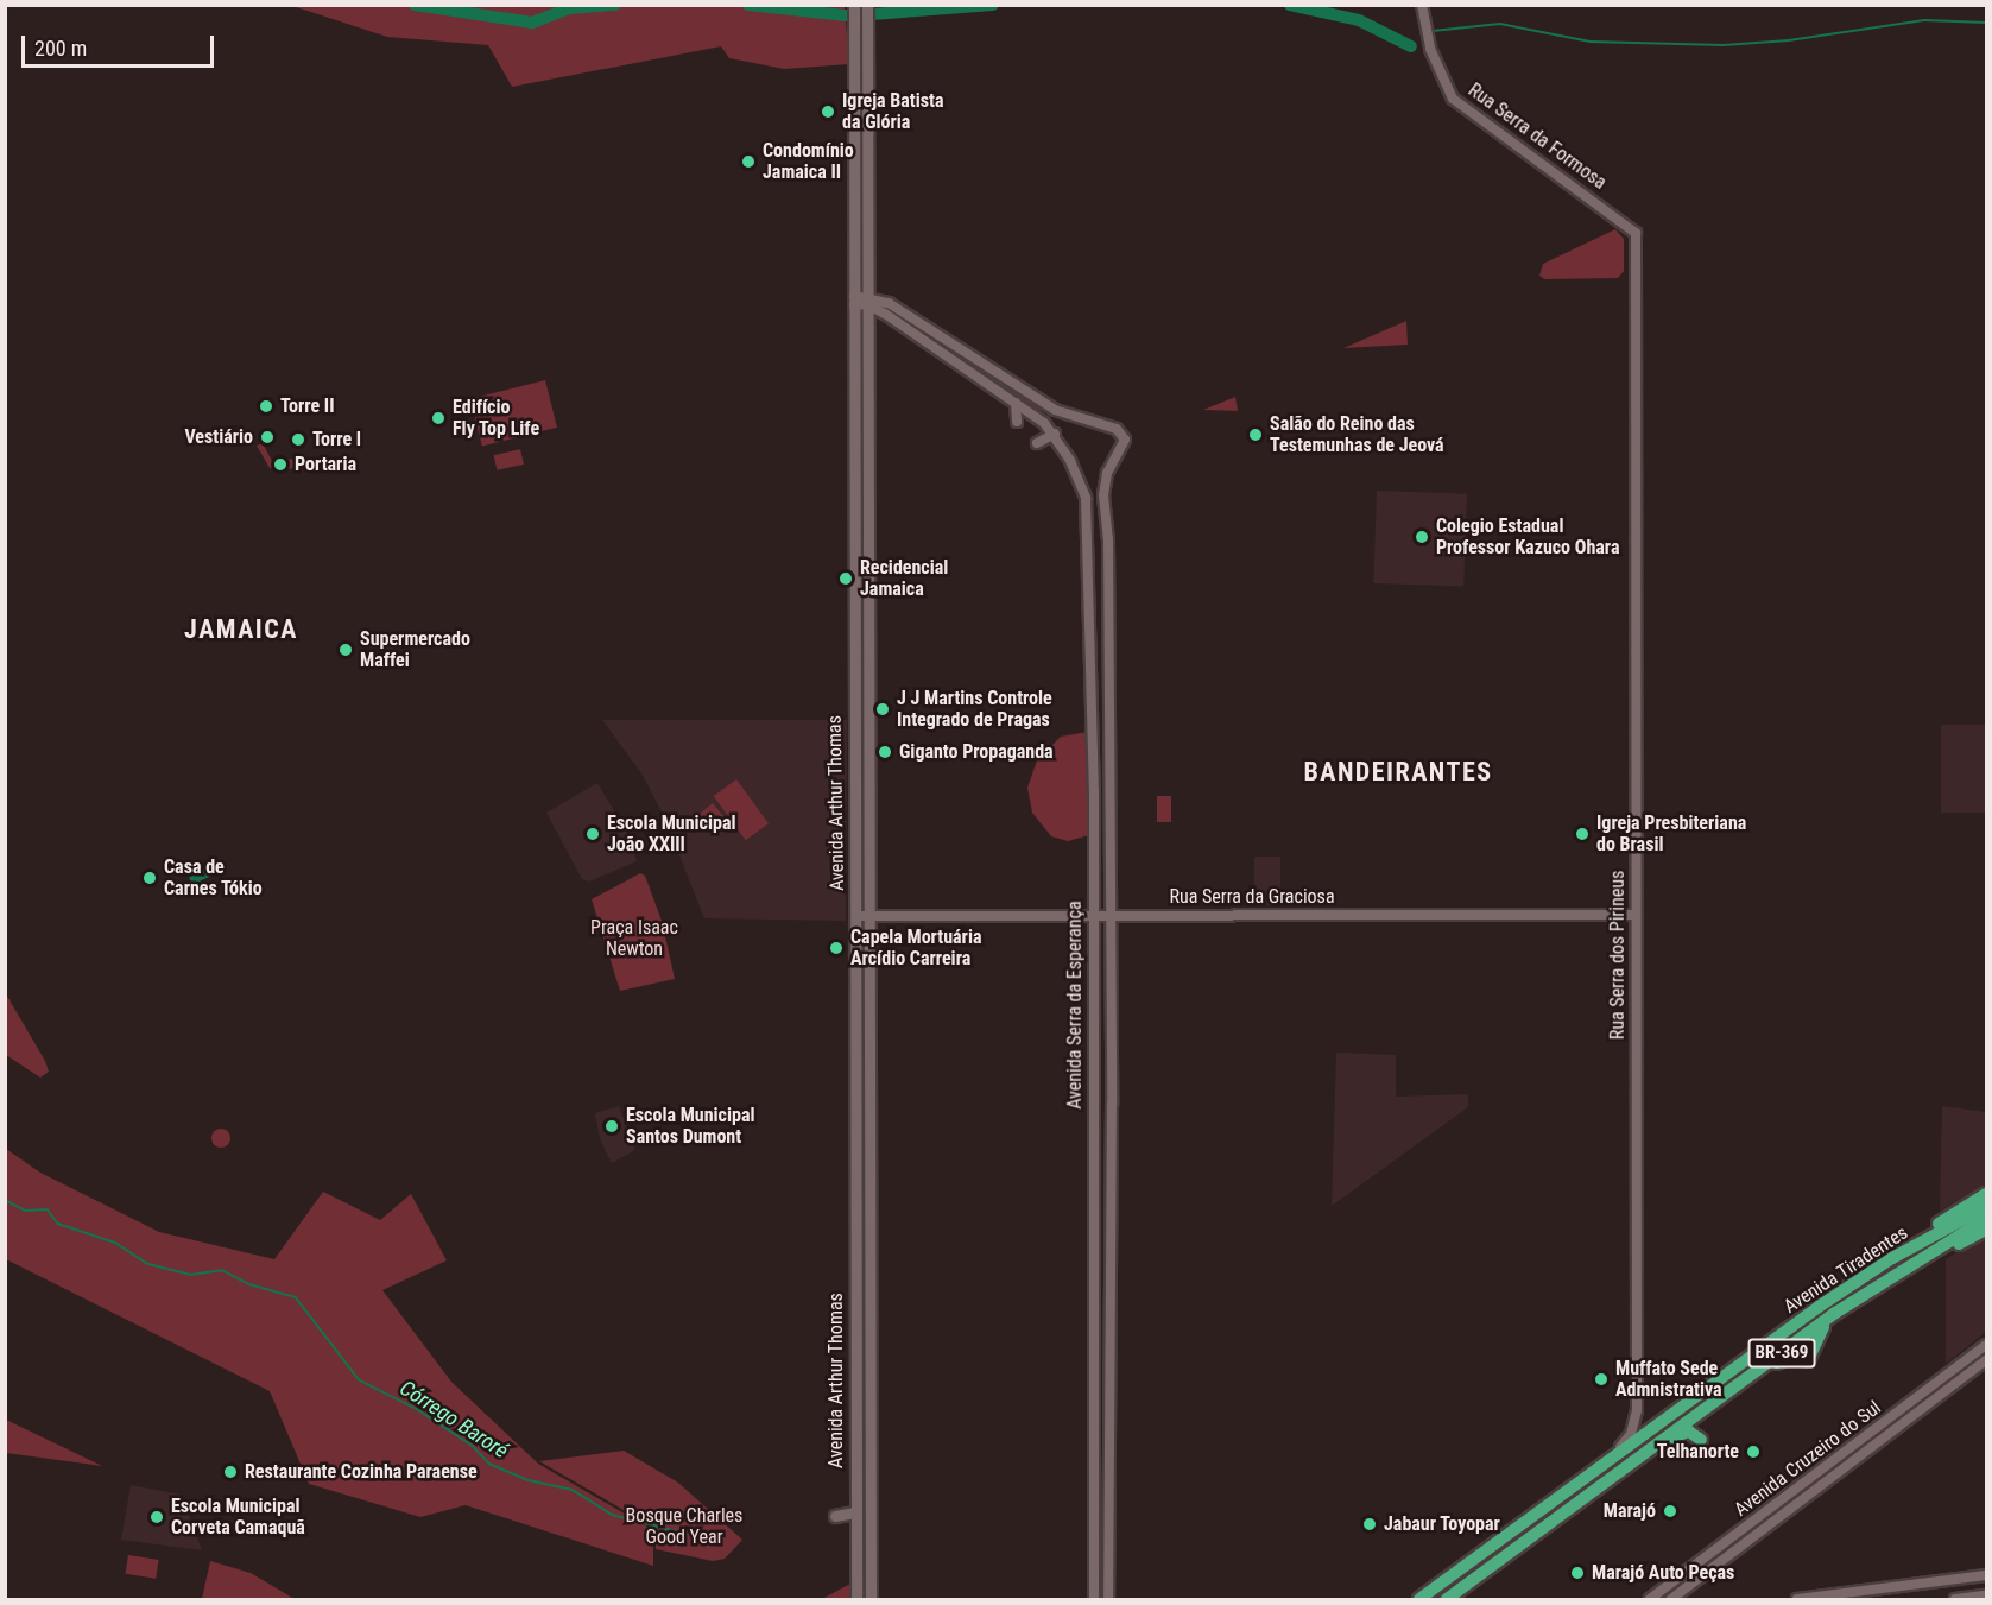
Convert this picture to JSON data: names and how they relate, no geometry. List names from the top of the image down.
{
  "streets": {
    "highway": ["Avenida Tiradentes", "BR-369"],
    "main road": ["Avenida Arthur Thomas"],
    "street": [
      "Rua Serra da Formosa",
      "Rua Serra da Graciosa",
      "Rua Serra dos Pirineus",
      "Avenida Serra da Esperança",
      "Avenida Cruzeiro do Sul"
    ]
  },
  "crossings": [
    ["Rua Serra da Formosa", "Rua Serra dos Pirineus"],
    ["Avenida Arthur Thomas", "Rua Serra da Graciosa"],
    ["Avenida Arthur Thomas", "Avenida Serra da Esperança"],
    ["Rua Serra da Graciosa", "Rua Serra dos Pirineus"],
    ["Rua Serra da Graciosa", "Avenida Serra da Esperança"]
  ],
  "districts": ["JAMAICA", "BANDEIRANTES"],
  "water": ["Córrego Baroré"],
  "parks": ["Praça Isaac Newton", "Bosque Charles Good Year"],
  "places": [
    "Igreja Batista da Glória",
    "Condomínio Jamaica II",
    "Torre II",
    "Edifício Fly Top Life",
    "Salão do Reino das Testemunhas de Jeová",
    "Vestiário",
    "Torre I",
    "Portaria",
    "Colegio Estadual Professor Kazuco Ohara",
    "Recidencial Jamaica",
    "Supermercado Maffei",
    "J J Martins Controle Integrado de Pragas",
    "Giganto Propaganda",
    "Escola Municipal João XXIII",
    "Igreja Presbiteriana do Brasil",
    "Casa de Carnes Tókio",
    "Capela Mortuária Arcídio Carreira",
    "Escola Municipal Santos Dumont",
    "Muffato Sede Admnistrativa",
    "Telhanorte",
    "Restaurante Cozinha Paraense",
    "Marajó",
    "Escola Municipal Corveta Camaquã",
    "Jabaur Toyopar",
    "Marajó Auto Peças"
  ],
  "scale_bar": "200 m"
}
